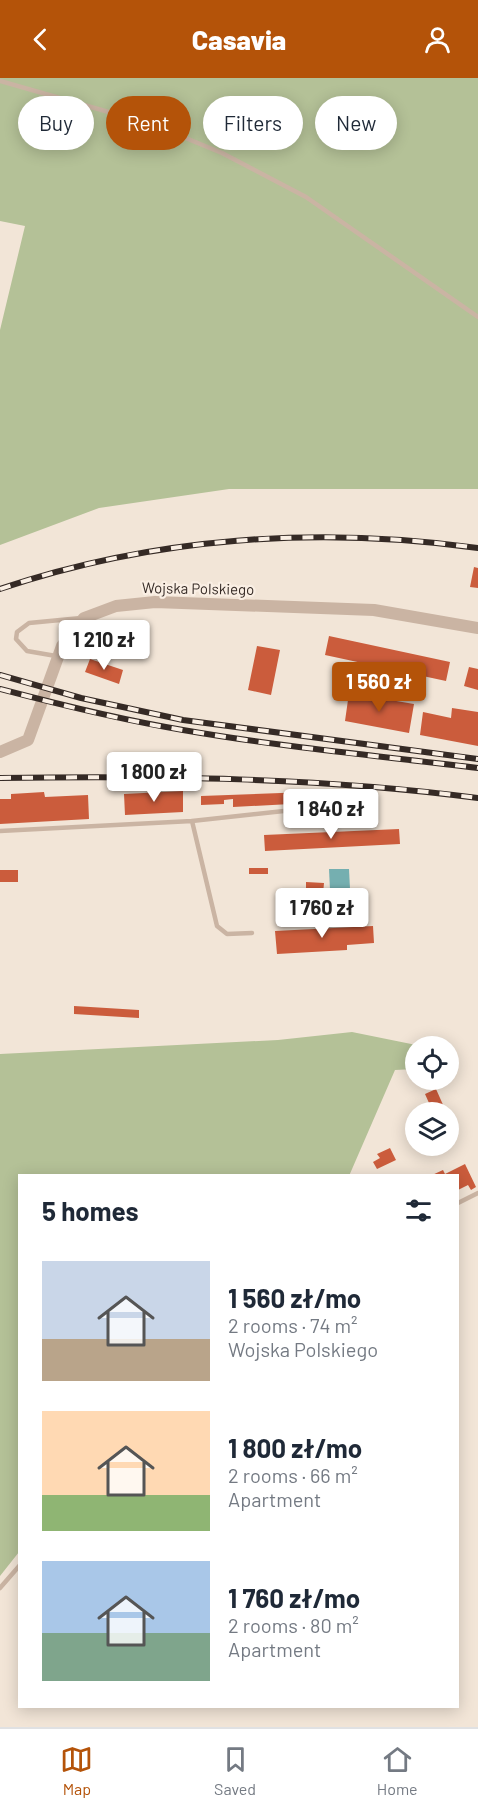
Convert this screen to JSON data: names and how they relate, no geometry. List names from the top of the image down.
{
  "streets": {
    "street": ["Wojska Polskiego"]
  },
  "page": {
    "header": "Casavia",
    "chip": [
      "Buy",
      "Rent",
      "Filters",
      "New"
    ],
    "price": [
      "1 210 zł",
      "1 560 zł",
      "1 800 zł",
      "1 840 zł",
      "1 760 zł"
    ],
    "heading": "5 homes",
    "list": [
      {
        "name": "1 560 zł/mo",
        "note": "2 rooms · 74 m² · Wojska Polskiego"
      },
      {
        "name": "1 800 zł/mo",
        "note": "2 rooms · 66 m² · Apartment"
      },
      {
        "name": "1 760 zł/mo",
        "note": "2 rooms · 80 m² · Apartment"
      }
    ],
    "tabs": ["Map", "Saved", "Home"]
  }
}
